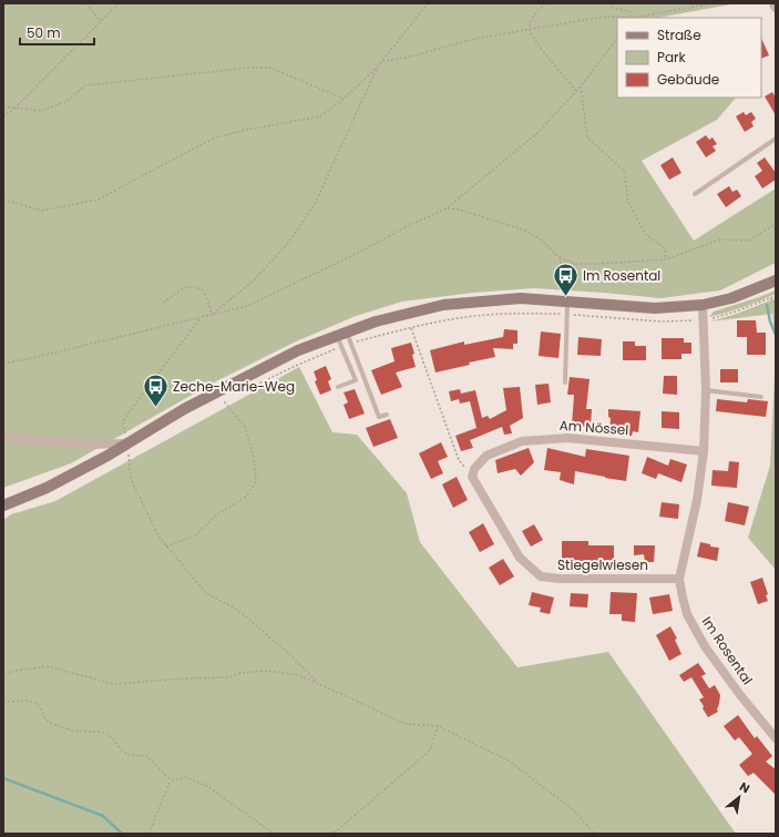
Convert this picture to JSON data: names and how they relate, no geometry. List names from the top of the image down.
{
  "streets": {
    "street": ["Am Nössel", "Stiegelwiesen", "Im Rosental"]
  },
  "crossings": [
    ["Am Nössel", "Stiegelwiesen"],
    ["Am Nössel", "Im Rosental"],
    ["Stiegelwiesen", "Im Rosental"]
  ],
  "places": {
    "bus stop": ["Im Rosental", "Zeche-Marie-Weg"]
  },
  "legend": ["Straße", "Park", "Gebäude"],
  "scale_bar": "50 m",
  "north": "top right"
}
